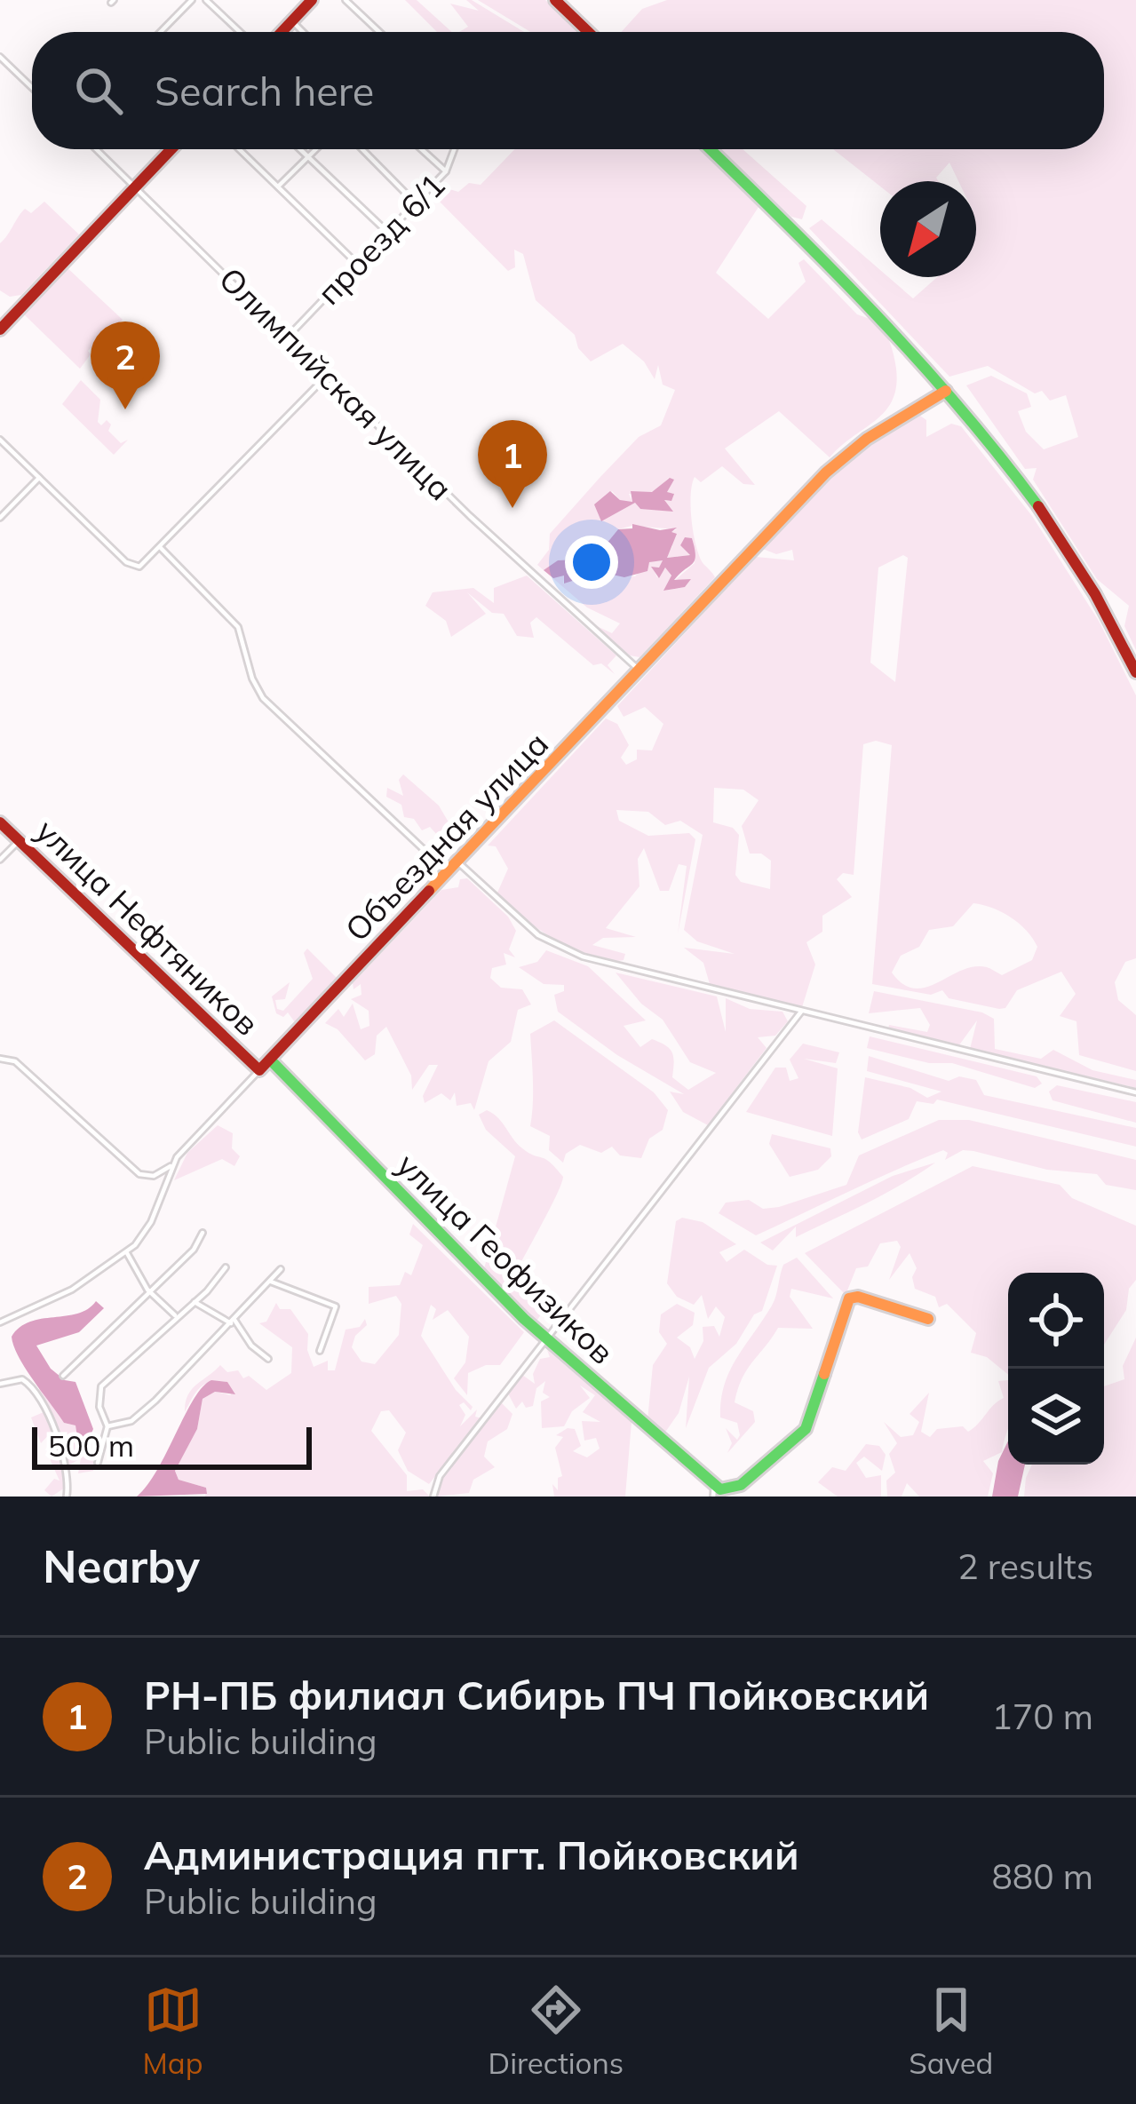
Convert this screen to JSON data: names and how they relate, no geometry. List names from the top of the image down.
{
  "streets": {
    "main road": ["Объездная улица", "улица Нефтяников", "улица Геофизиков"],
    "street": ["проезд 6/1", "Олимпийская улица"]
  },
  "crossings": [
    ["проезд 6/1", "Олимпийская улица"],
    ["Олимпийская улица", "Объездная улица"],
    ["Объездная улица", "улица Нефтяников"],
    ["Объездная улица", "улица Геофизиков"]
  ],
  "scale_bar": "500 m",
  "north": "bottom left",
  "page": {
    "search": "Search here",
    "pins": ["2", "1"],
    "scale": "500 m",
    "heading": ["Nearby", "2 results"],
    "list": [
      {
        "mark": "1",
        "name": "РН-ПБ филиал Сибирь ПЧ Пойковский",
        "note": "Public building",
        "value": "170 m"
      },
      {
        "mark": "2",
        "name": "Администрация пгт. Пойковский",
        "note": "Public building",
        "value": "880 m"
      }
    ],
    "nav": ["Map", "Directions", "Saved"]
  }
}
